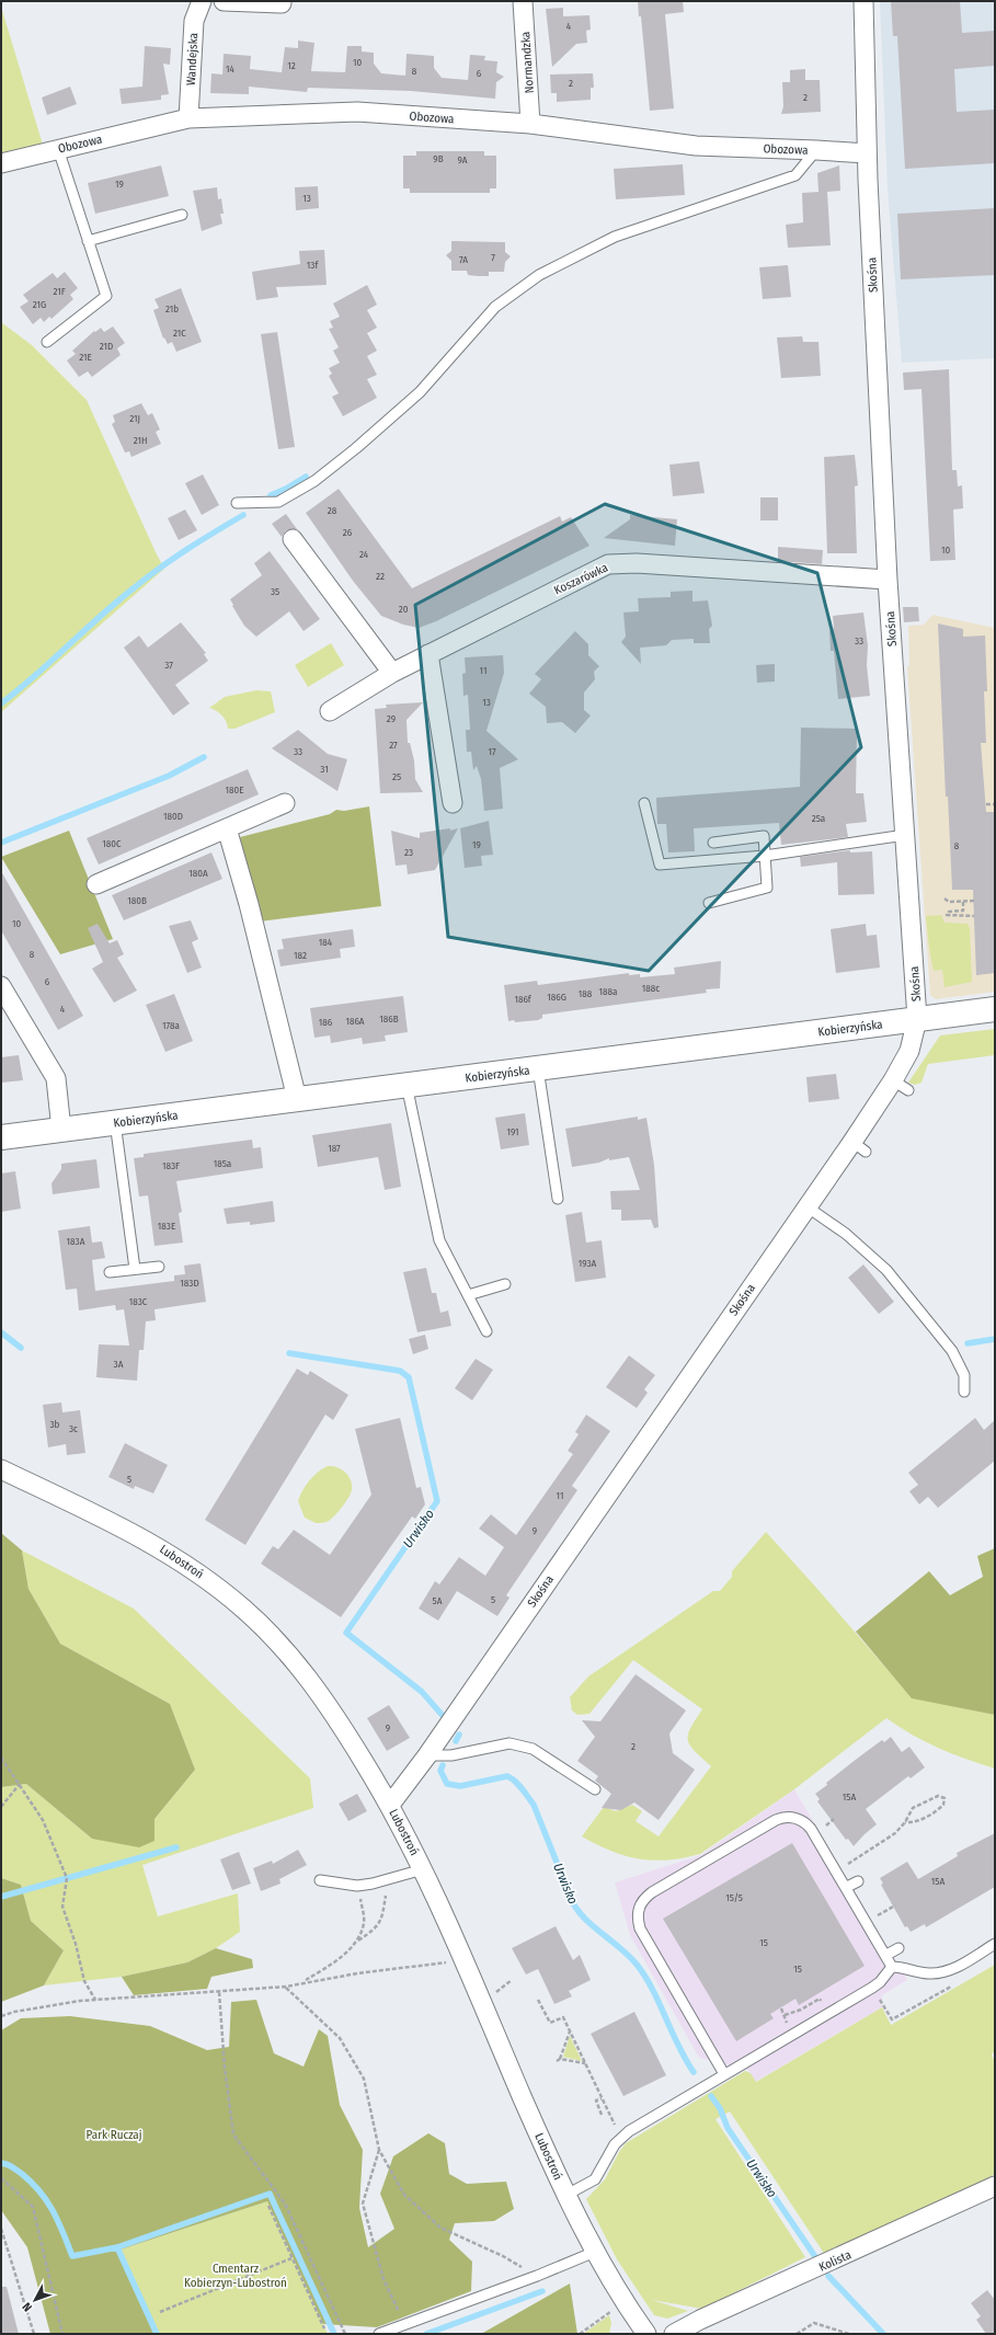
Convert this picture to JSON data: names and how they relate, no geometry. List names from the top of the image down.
{
  "streets": {
    "street": [
      "Wandejska",
      "Normandzka",
      "Obozowa",
      "Skośna",
      "Koszarówka",
      "Kobierzyńska",
      "Lubostroń",
      "Kolista"
    ]
  },
  "crossings": [
    ["Wandejska", "Obozowa"],
    ["Normandzka", "Obozowa"],
    ["Obozowa", "Skośna"],
    ["Skośna", "Koszarówka"],
    ["Skośna", "Kobierzyńska"],
    ["Skośna", "Lubostroń"]
  ],
  "water": ["Urwisko"],
  "parks": ["Park Ruczaj", "Cmentarz Kobierzyn-Lubostroń"],
  "house_numbers": [
    "4",
    "10",
    "12",
    "14",
    "8",
    "6",
    "2",
    "2",
    "9B",
    "9A",
    "19",
    "13",
    "7",
    "7A",
    "13f",
    "21F",
    "21G",
    "21b",
    "21C",
    "21D",
    "21E",
    "21J",
    "21H",
    "28",
    "26",
    "10",
    "24",
    "22",
    "35",
    "20",
    "33",
    "37",
    "11",
    "13",
    "29",
    "27",
    "33",
    "17",
    "31",
    "25",
    "180E",
    "180D",
    "25a",
    "180C",
    "19",
    "8",
    "23",
    "180A",
    "180B",
    "10",
    "184",
    "8",
    "182",
    "6",
    "188c",
    "188a",
    "188",
    "186G",
    "186f",
    "4",
    "186B",
    "186A",
    "186",
    "178a",
    "191",
    "187",
    "185a",
    "183F",
    "183E",
    "183A",
    "193A",
    "183D",
    "183C",
    "3A",
    "3b",
    "3c",
    "5",
    "11",
    "9",
    "5",
    "5A",
    "9",
    "2",
    "15A",
    "15A",
    "15/5",
    "15",
    "15"
  ],
  "north": "bottom left"
}
